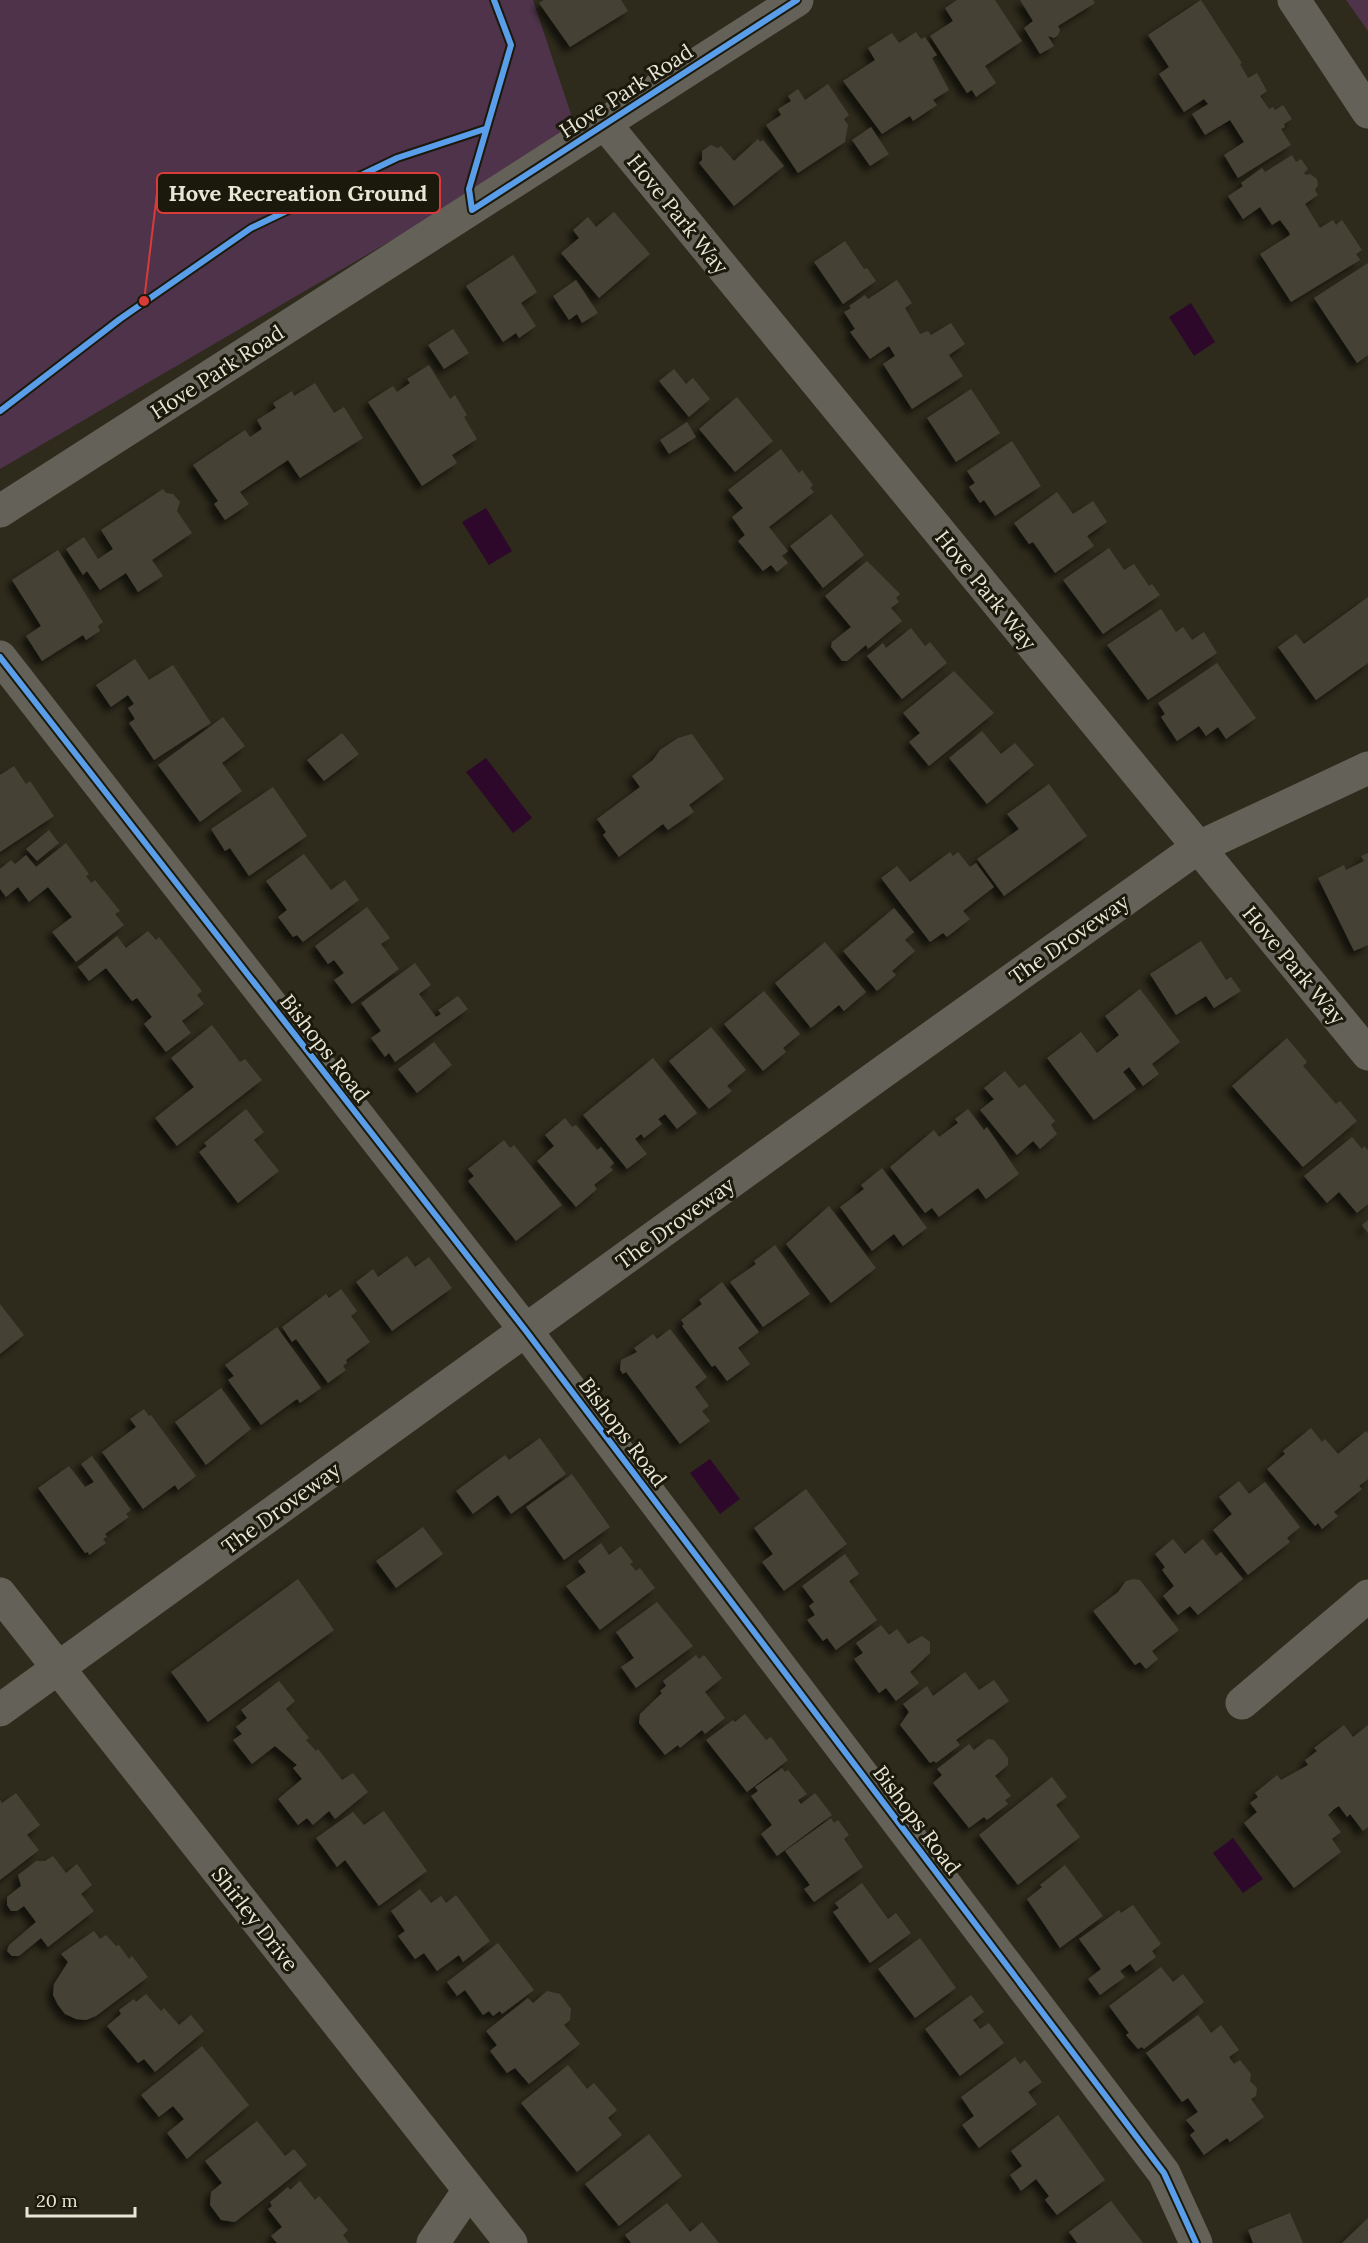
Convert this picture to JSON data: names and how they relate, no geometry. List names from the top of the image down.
{
  "streets": {
    "street": [
      "Hove Park Road",
      "Hove Park Way",
      "The Droveway",
      "Bishops Road",
      "Shirley Drive"
    ]
  },
  "crossings": [
    ["Hove Park Road", "Hove Park Way"],
    ["Hove Park Way", "The Droveway"],
    ["The Droveway", "Bishops Road"],
    ["The Droveway", "Shirley Drive"]
  ],
  "places": ["Hove Recreation Ground"],
  "scale_bar": "20 m"
}
